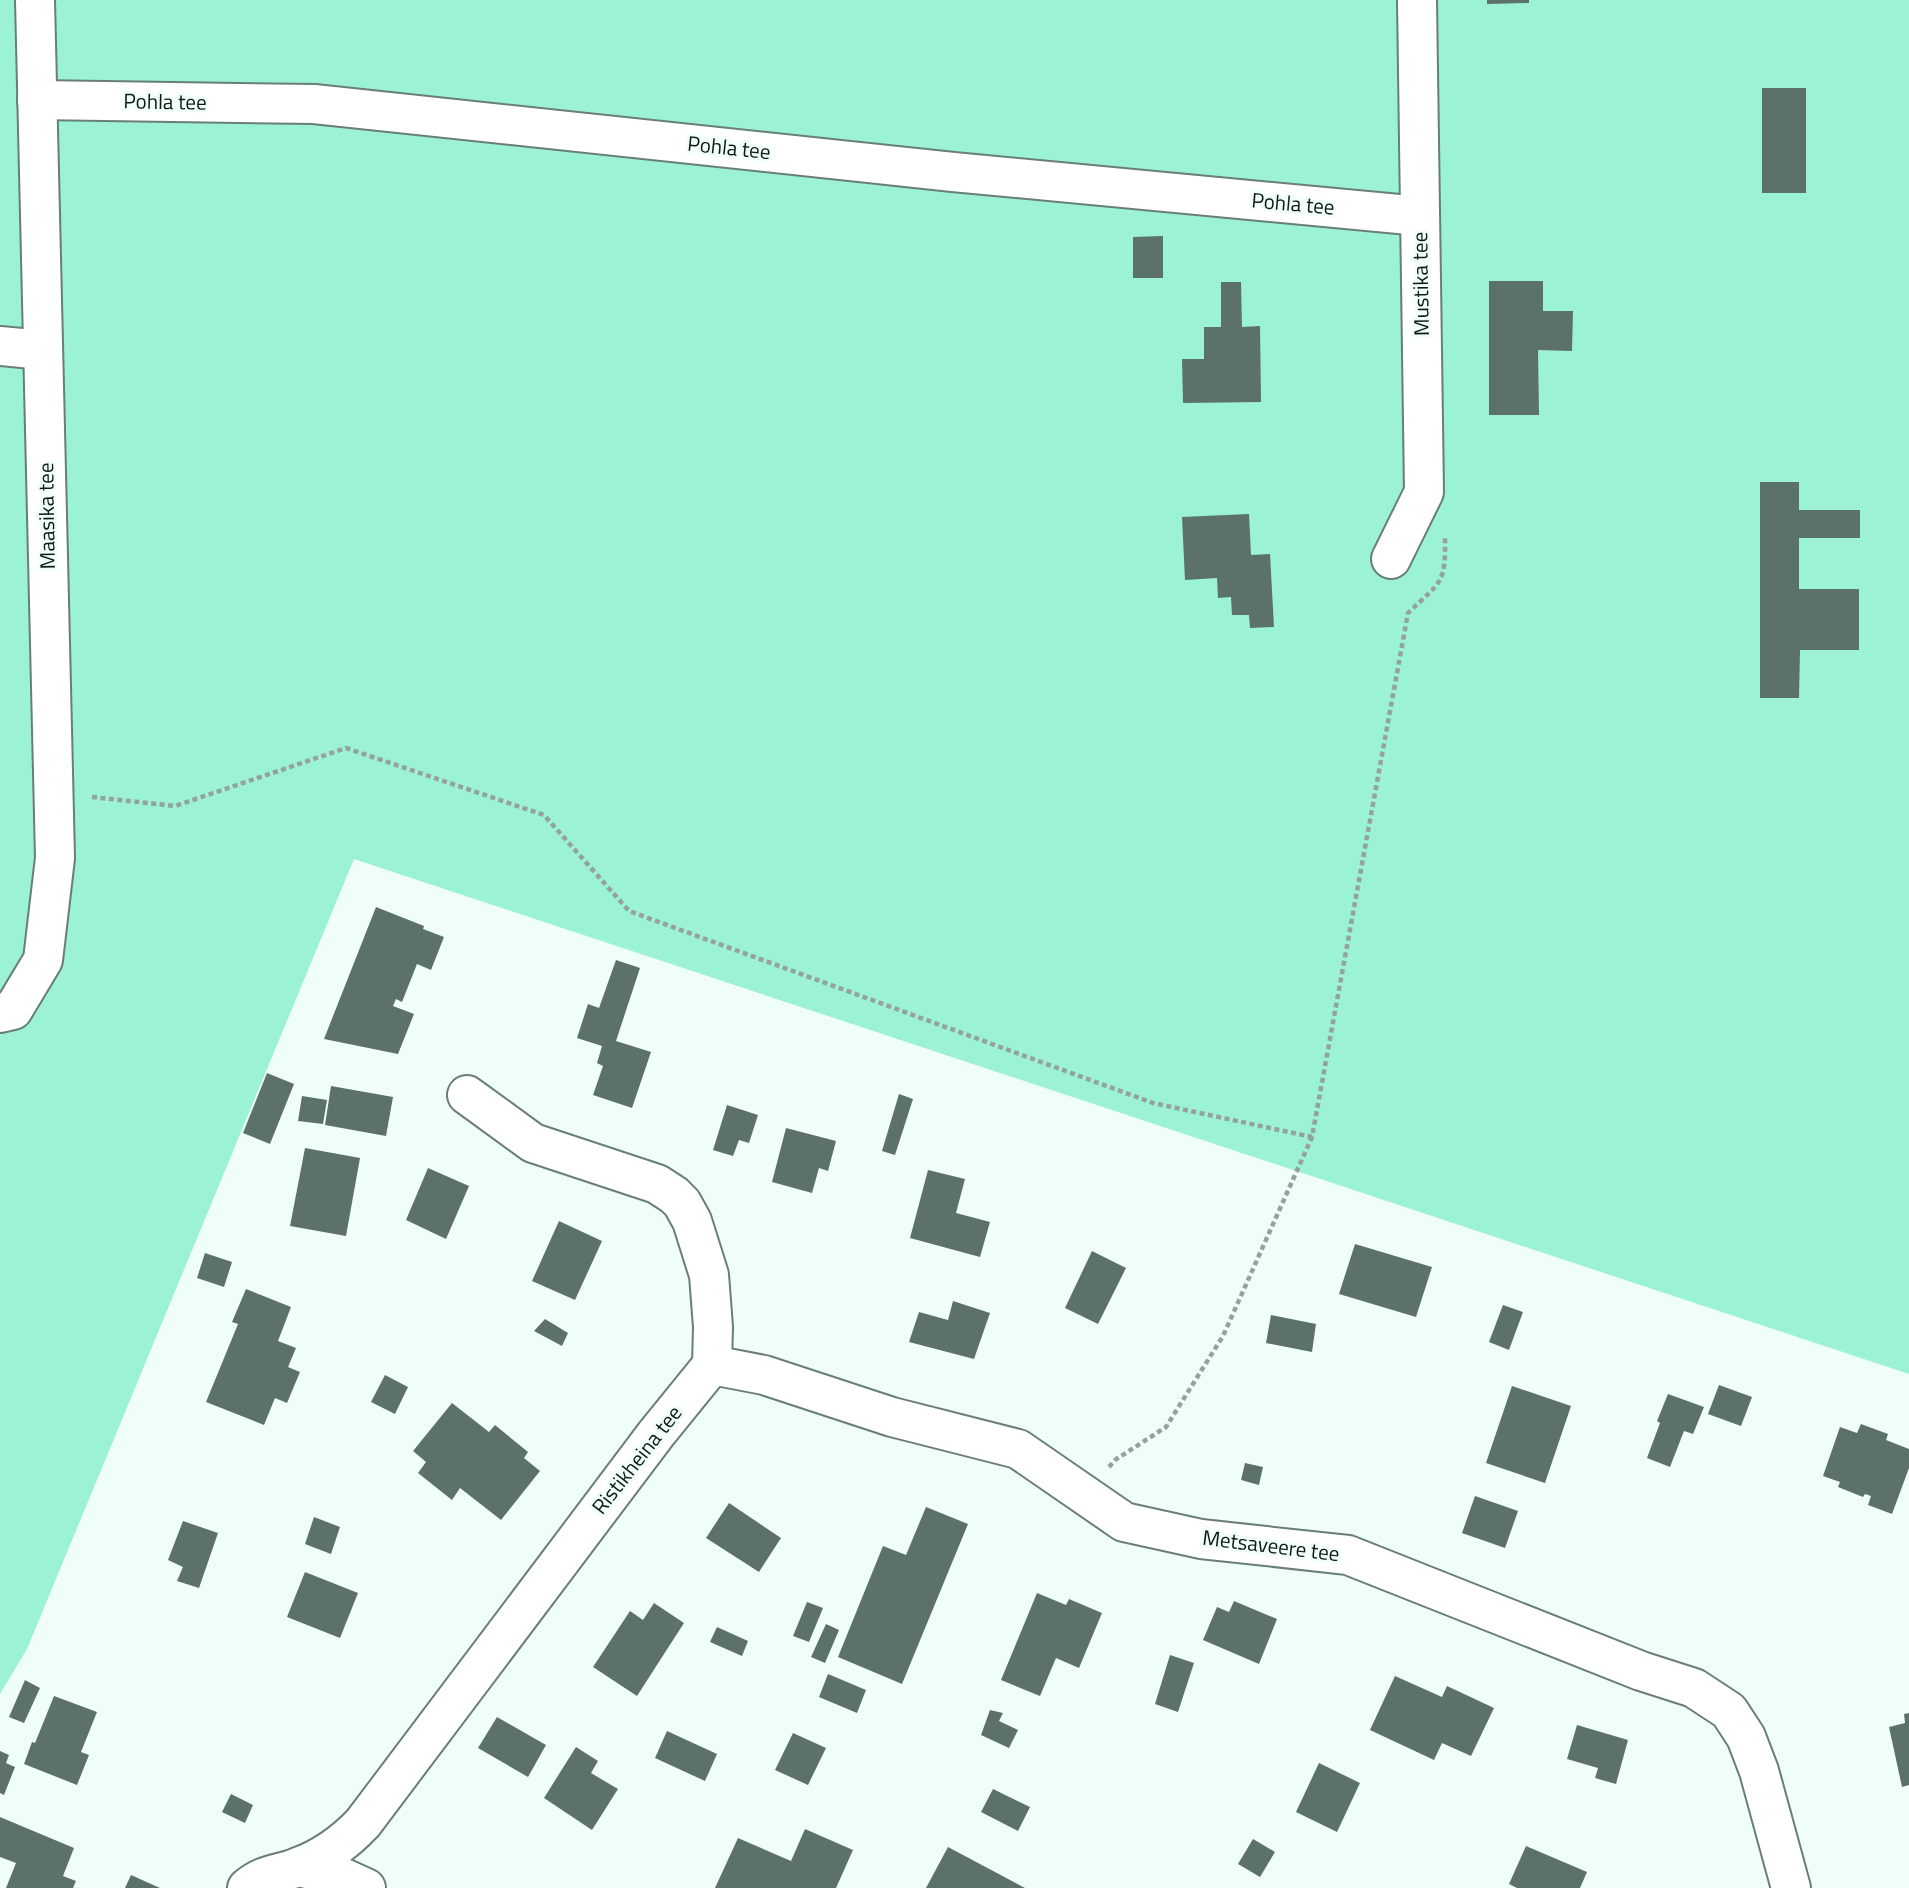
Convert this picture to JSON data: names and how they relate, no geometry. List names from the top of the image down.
{
  "streets": {
    "street": [
      "Pohla tee",
      "Mustika tee",
      "Maasika tee",
      "Ristikheina tee",
      "Metsaveere tee"
    ]
  },
  "crossings": [
    ["Pohla tee", "Mustika tee"],
    ["Pohla tee", "Maasika tee"],
    ["Ristikheina tee", "Metsaveere tee"]
  ]
}
